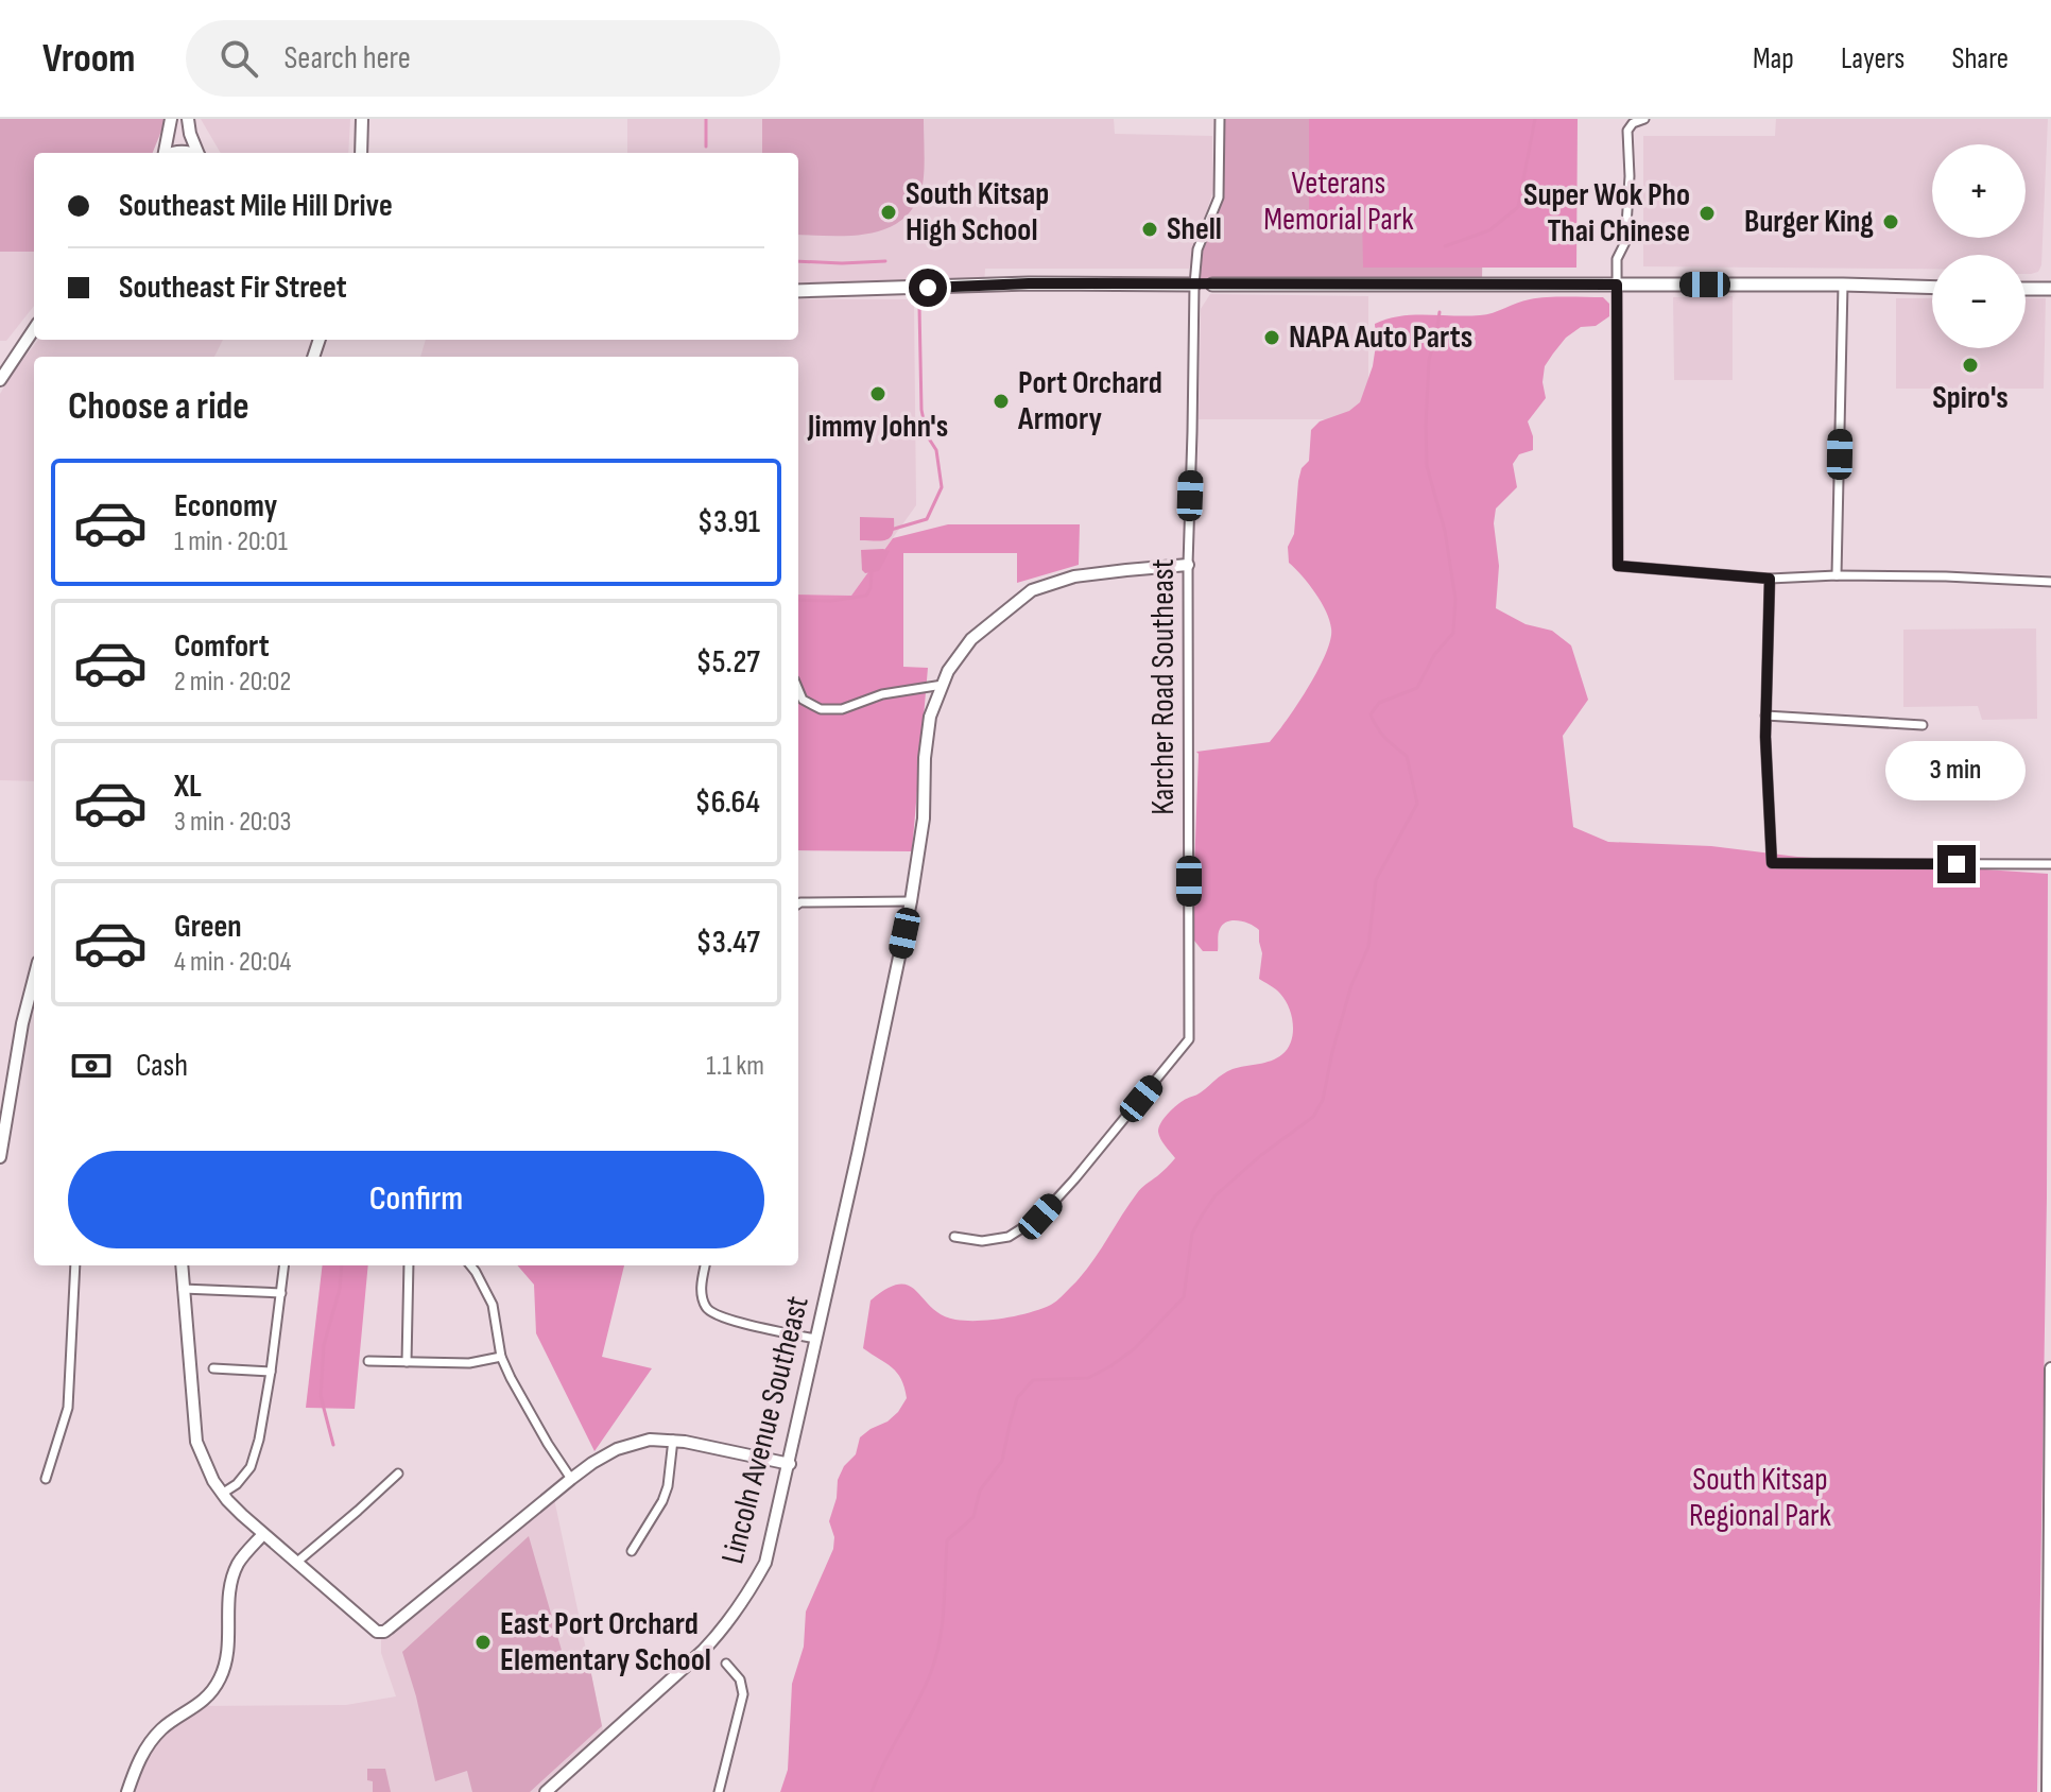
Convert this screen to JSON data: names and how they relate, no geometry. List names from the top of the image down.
{
  "streets": {
    "street": ["Karcher Road Southeast", "Lincoln Avenue Southeast"]
  },
  "crossings": [
    ["Karcher Road Southeast", "Lincoln Avenue Southeast"]
  ],
  "parks": ["Veterans Memorial Park", "South Kitsap Regional Park"],
  "places": [
    "South Kitsap High School",
    "Super Wok Pho Thai Chinese",
    "Burger King",
    "Shell",
    "NAPA Auto Parts",
    "Spiro's",
    "Jimmy John's",
    "Port Orchard Armory",
    "East Port Orchard Elementary School"
  ],
  "page": {
    "header": "Vroom",
    "search": "Search here",
    "nav": ["Map", "Layers", "Share"],
    "map_buttons": ["+", "−"],
    "banner": ["Southeast Mile Hill Drive", "Southeast Fir Street"],
    "heading": "Choose a ride",
    "list": [
      {
        "name": "Economy",
        "note": "1 min · 20:01",
        "value": "$3.91"
      },
      {
        "name": "Comfort",
        "note": "2 min · 20:02",
        "value": "$5.27"
      },
      {
        "name": "XL",
        "note": "3 min · 20:03",
        "value": "$6.64"
      },
      {
        "name": "Green",
        "note": "4 min · 20:04",
        "value": "$3.47"
      }
    ],
    "bubble": "3 min",
    "pay": ["Cash", "1.1 km"],
    "buttons": "Confirm"
  }
}
